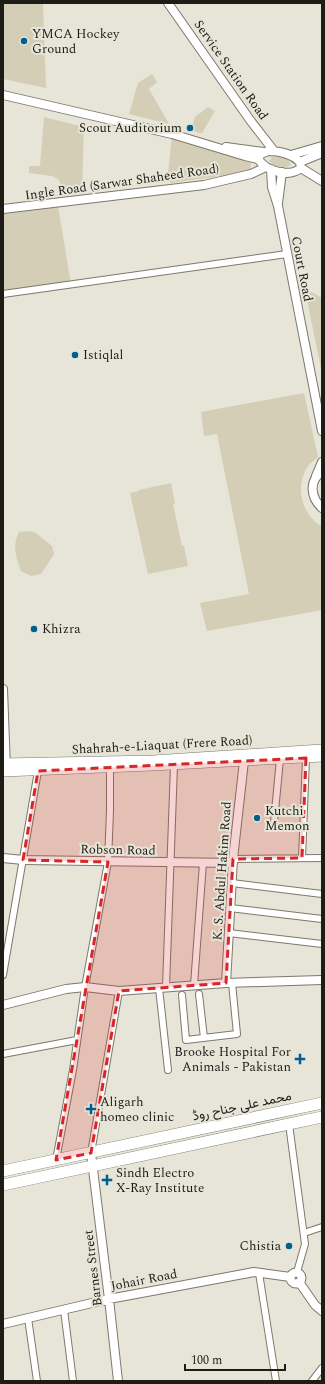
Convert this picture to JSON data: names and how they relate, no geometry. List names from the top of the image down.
{
  "streets": {
    "highway": ["محمد علی جناح روڈ"],
    "main road": [
      "Service Station Road",
      "Ingle Road (Sarwar Shaheed Road)",
      "Court Road",
      "Shahrah-e-Liaquat (Frere Road)",
      "Robson Road",
      "K. S. Abdul Hakim Road",
      "Barnes Street",
      "Johair Road"
    ]
  },
  "crossings": [
    ["Ingle Road (Sarwar Shaheed Road)", "Court Road"],
    ["Shahrah-e-Liaquat (Frere Road)", "K. S. Abdul Hakim Road"],
    ["Robson Road", "K. S. Abdul Hakim Road"],
    ["محمد علی جناح روڈ", "Barnes Street"],
    ["Barnes Street", "Johair Road"]
  ],
  "places": {
    "other": [
      "YMCA Hockey Ground",
      "Scout Auditorium",
      "Istiqlal",
      "Khizra",
      "Kutchi Memon",
      "Chistia"
    ],
    "health": ["Brooke Hospital For Animals - Pakistan", "Aligarh homeo clinic", "Sindh Electro X-Ray Institute"]
  },
  "scale_bar": "100 m"
}
